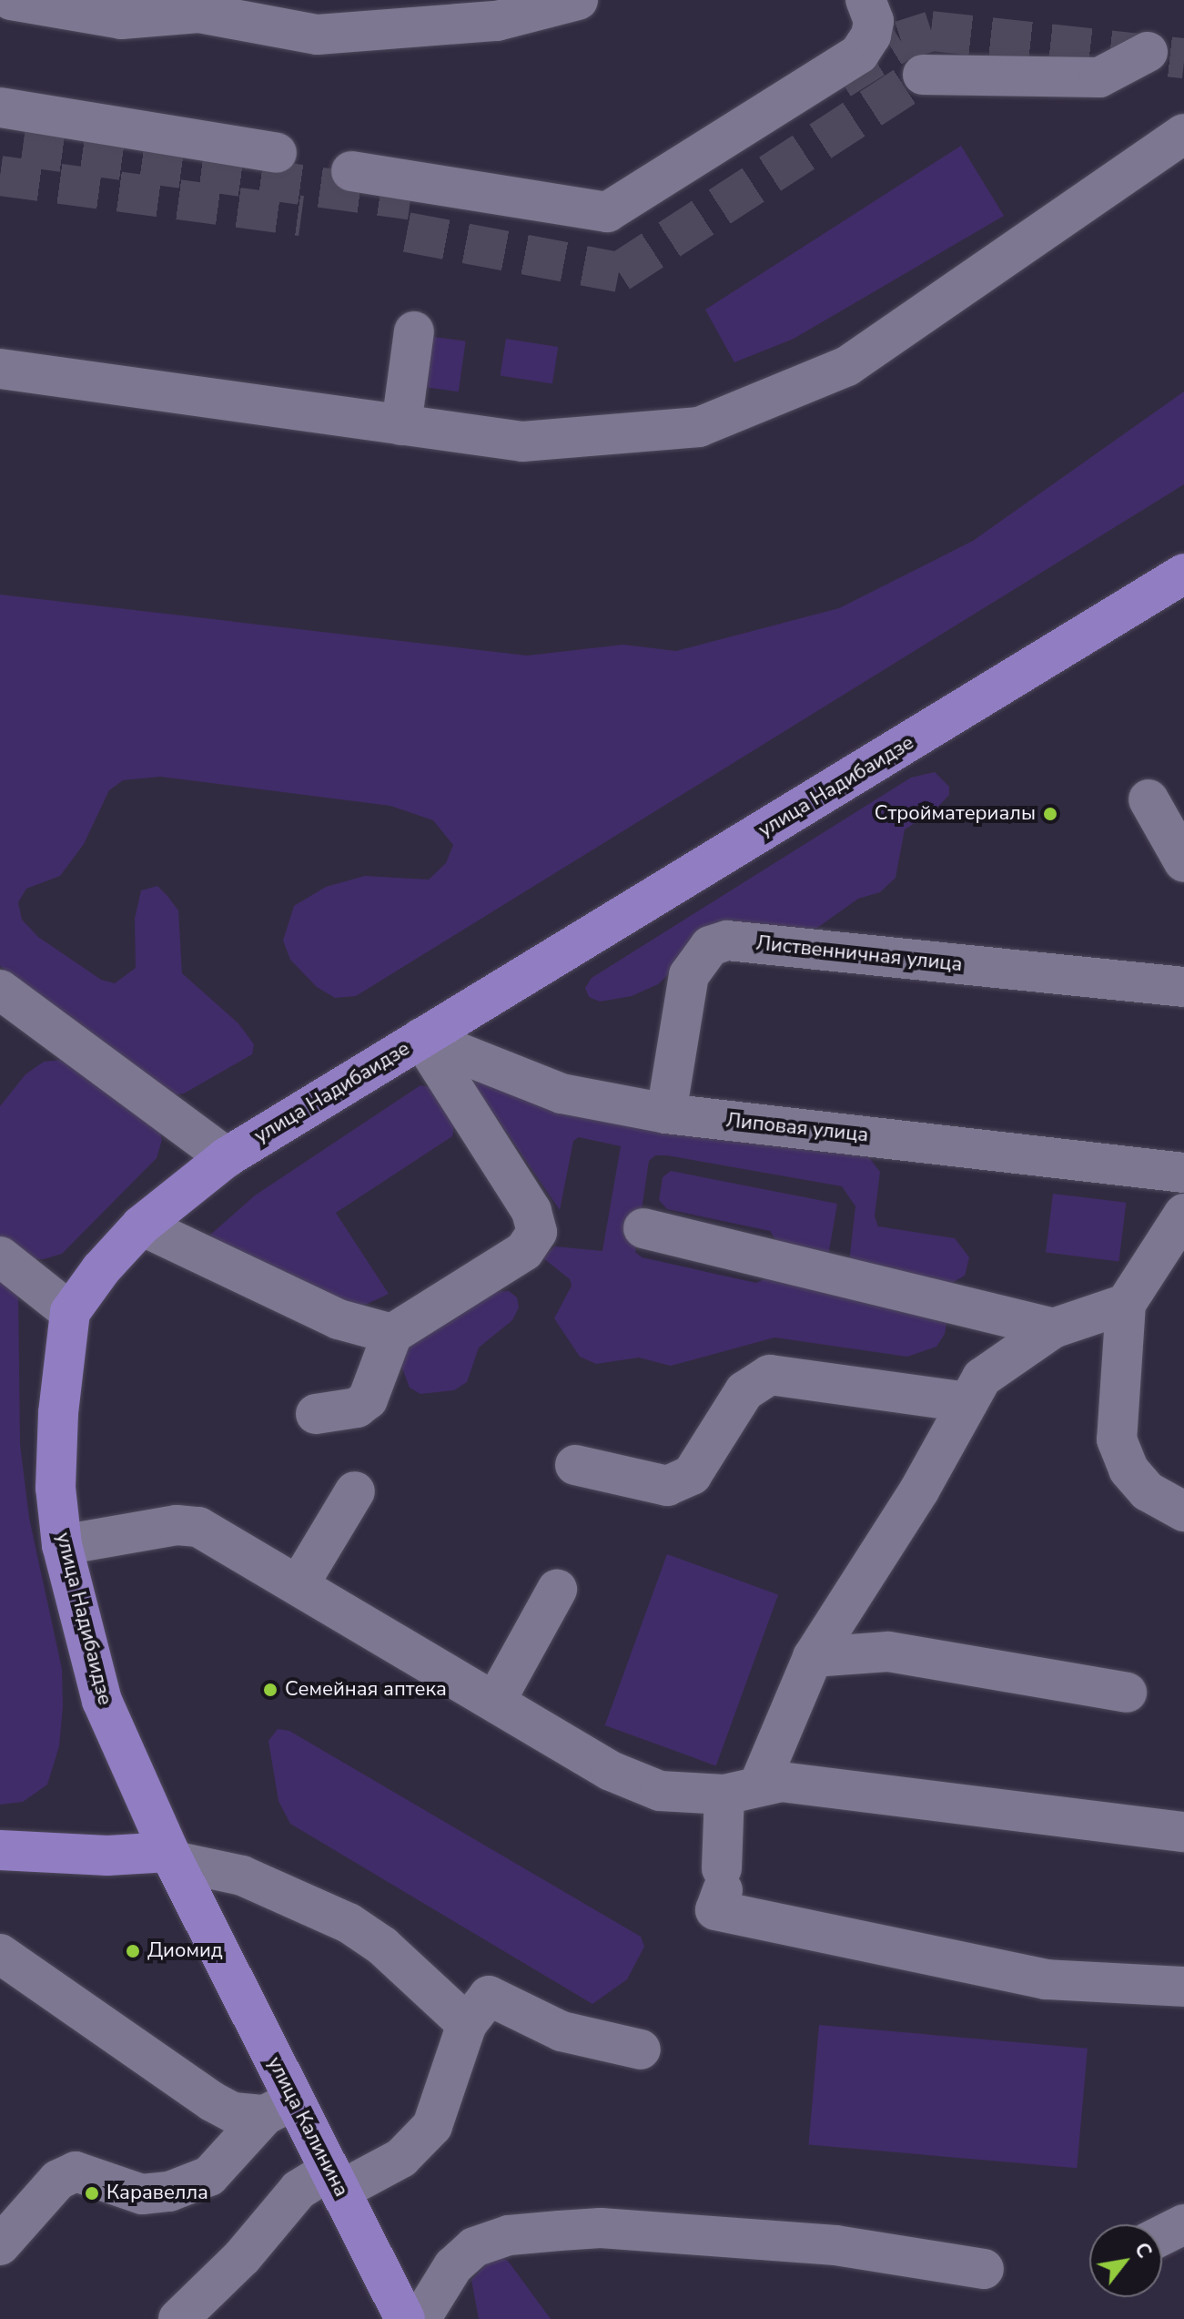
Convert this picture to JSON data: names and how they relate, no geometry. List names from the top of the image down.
{
  "streets": {
    "main road": ["улица Надибаидзе", "улица Калинина"],
    "street": ["Лиственничная улица", "Липовая улица"]
  },
  "crossings": [
    ["улица Надибаидзе", "Липовая улица"],
    ["улица Надибаидзе", "улица Калинина"],
    ["Лиственничная улица", "Липовая улица"]
  ],
  "places": [
    "Стройматериалы",
    "Семейная аптека",
    "Диомид",
    "Каравелла"
  ],
  "north": "top right"
}
